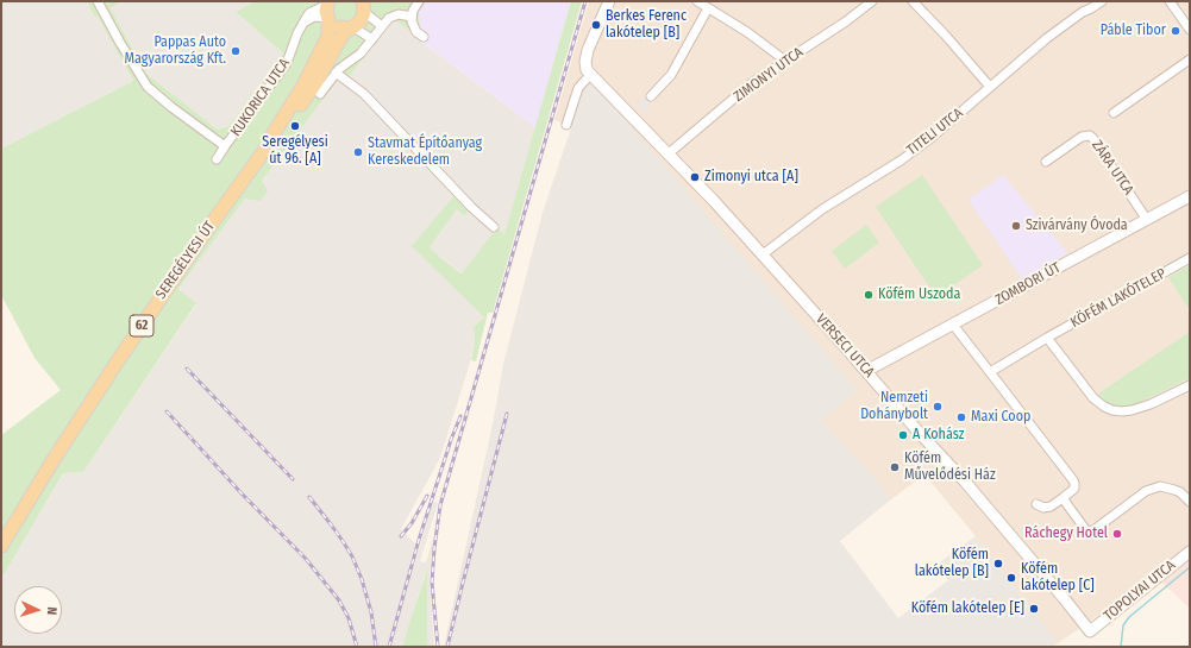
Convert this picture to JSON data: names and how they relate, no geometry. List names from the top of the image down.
{
  "streets": {
    "main road": ["SEREGÉLYESI ÚT", "62"],
    "street": [
      "ZIMONYI UTCA",
      "KUKORICA UTCA",
      "TITELI UTCA",
      "ZÁRA UTCA",
      "ZOMBORI ÚT",
      "KÖFÉM LAKÓTELEP",
      "VERSECI UTCA",
      "TOPOLYAI UTCA"
    ]
  },
  "crossings": [
    ["ZIMONYI UTCA", "VERSECI UTCA"],
    ["KUKORICA UTCA", "SEREGÉLYESI ÚT"],
    ["TITELI UTCA", "VERSECI UTCA"],
    ["ZÁRA UTCA", "ZOMBORI ÚT"],
    ["SEREGÉLYESI ÚT", "62"],
    ["ZOMBORI ÚT", "VERSECI UTCA"],
    ["VERSECI UTCA", "TOPOLYAI UTCA"]
  ],
  "places": [
    "Berkes Ferenc lakótelep [B]",
    "Páble Tibor",
    "Pappas Auto Magyarország Kft.",
    "Seregélyesi út 96. [A]",
    "Stavmat Építőanyag Kereskedelem",
    "Zimonyi utca [A]",
    "Szivárvány Óvoda",
    "Köfém Uszoda",
    "Nemzeti Dohánybolt",
    "Maxi Coop",
    "A Kohász",
    "Köfém Művelődési Ház",
    "Ráchegy Hotel",
    "Köfém lakótelep [B]",
    "Köfém lakótelep [C]",
    "Köfém lakótelep [E]"
  ],
  "north": "right"
}
